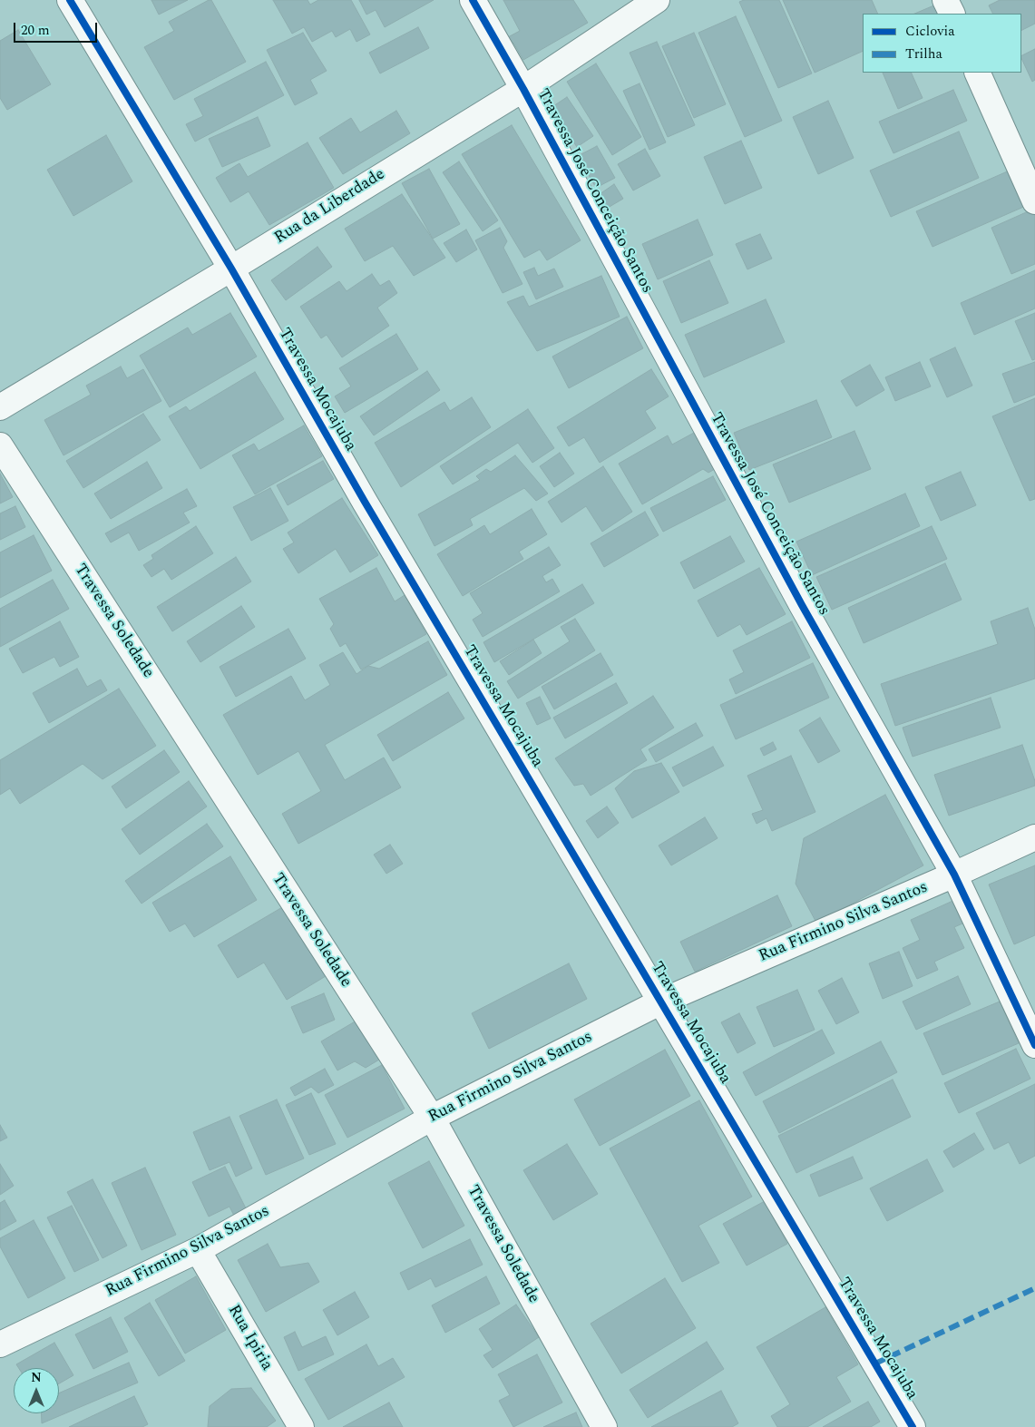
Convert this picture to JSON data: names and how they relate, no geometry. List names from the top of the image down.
{
  "streets": {
    "street": [
      "Travessa José Conceição Santos",
      "Rua da Liberdade",
      "Travessa Mocajuba",
      "Travessa Soledade",
      "Rua Firmino Silva Santos",
      "Rua Ipiria"
    ]
  },
  "crossings": [
    ["Travessa José Conceição Santos", "Rua da Liberdade"],
    ["Travessa José Conceição Santos", "Rua Firmino Silva Santos"],
    ["Rua da Liberdade", "Travessa Mocajuba"],
    ["Travessa Mocajuba", "Rua Firmino Silva Santos"],
    ["Travessa Soledade", "Rua Firmino Silva Santos"],
    ["Rua Firmino Silva Santos", "Rua Ipiria"]
  ],
  "legend": ["Ciclovia", "Trilha"],
  "scale_bar": "20 m",
  "north": "top"
}
